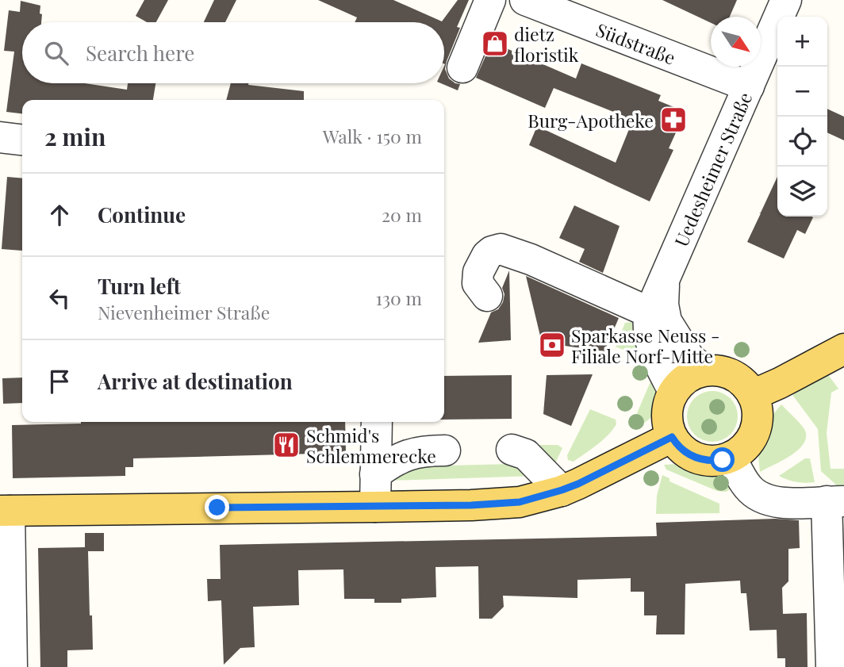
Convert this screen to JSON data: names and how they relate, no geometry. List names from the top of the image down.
{
  "streets": {
    "street": ["Südstraße", "Uedesheimer Straße"]
  },
  "crossings": [
    ["Südstraße", "Uedesheimer Straße"]
  ],
  "places": {
    "shop": ["dietz floristik"],
    "pharmacy": ["Burg-Apotheke"],
    "bank": ["Sparkasse Neuss - Filiale Norf-Mitte"],
    "restaurant": ["Schmid's Schlemmerecke"]
  },
  "north": "bottom right",
  "page": {
    "map_buttons": ["+", "−"],
    "search": "Search here",
    "heading": ["2 min", "Walk · 150 m"],
    "list": [
      ["Continue", "20 m"],
      ["Turn left", "Nievenheimer Straße", "130 m"],
      "Arrive at destination"
    ]
  }
}
